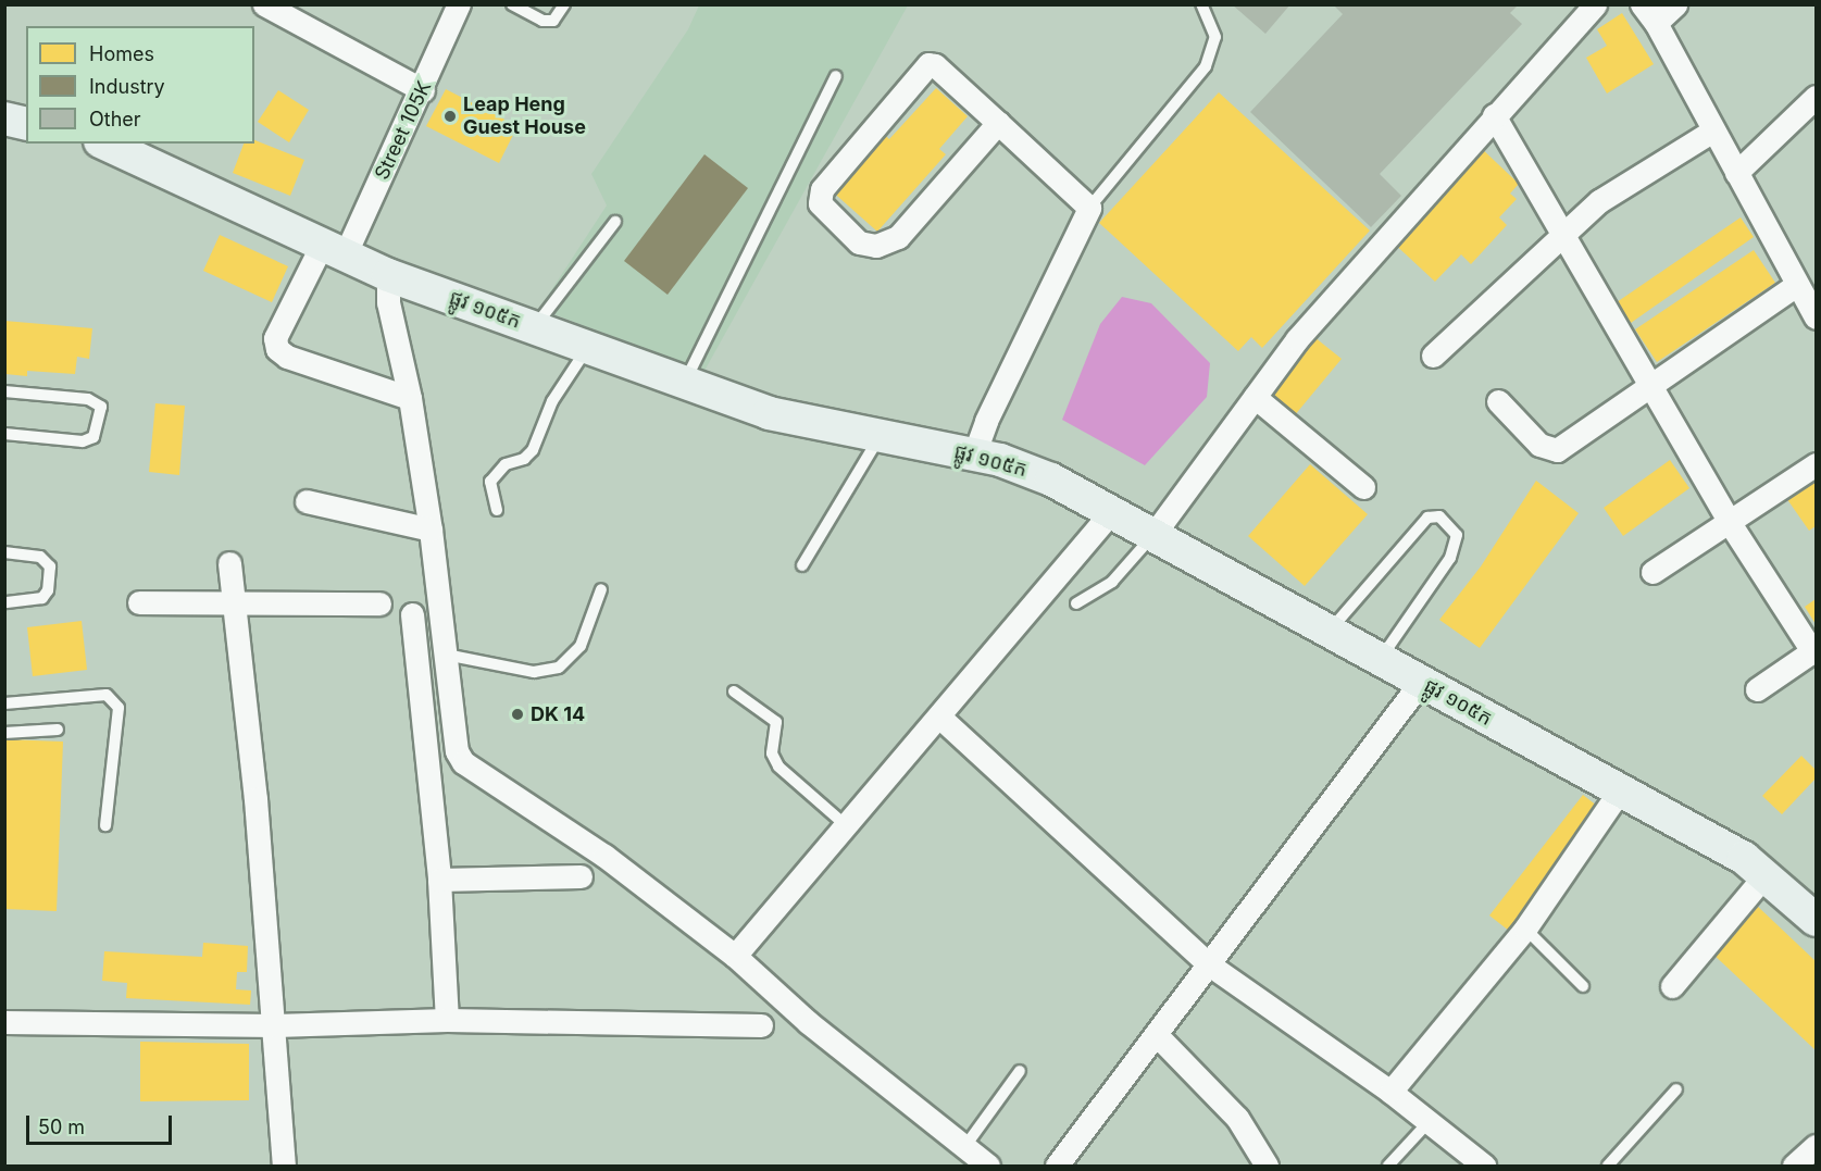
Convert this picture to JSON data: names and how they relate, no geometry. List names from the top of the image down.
{
  "streets": {
    "main road": ["ផ្លូវ ១០៥ក"],
    "street": ["Street 105K"]
  },
  "crossings": [
    ["Street 105K", "ផ្លូវ ១០៥ក"]
  ],
  "places": ["Leap Heng Guest House", "DK 14"],
  "legend": ["Homes", "Industry", "Other"],
  "scale_bar": "50 m"
}
